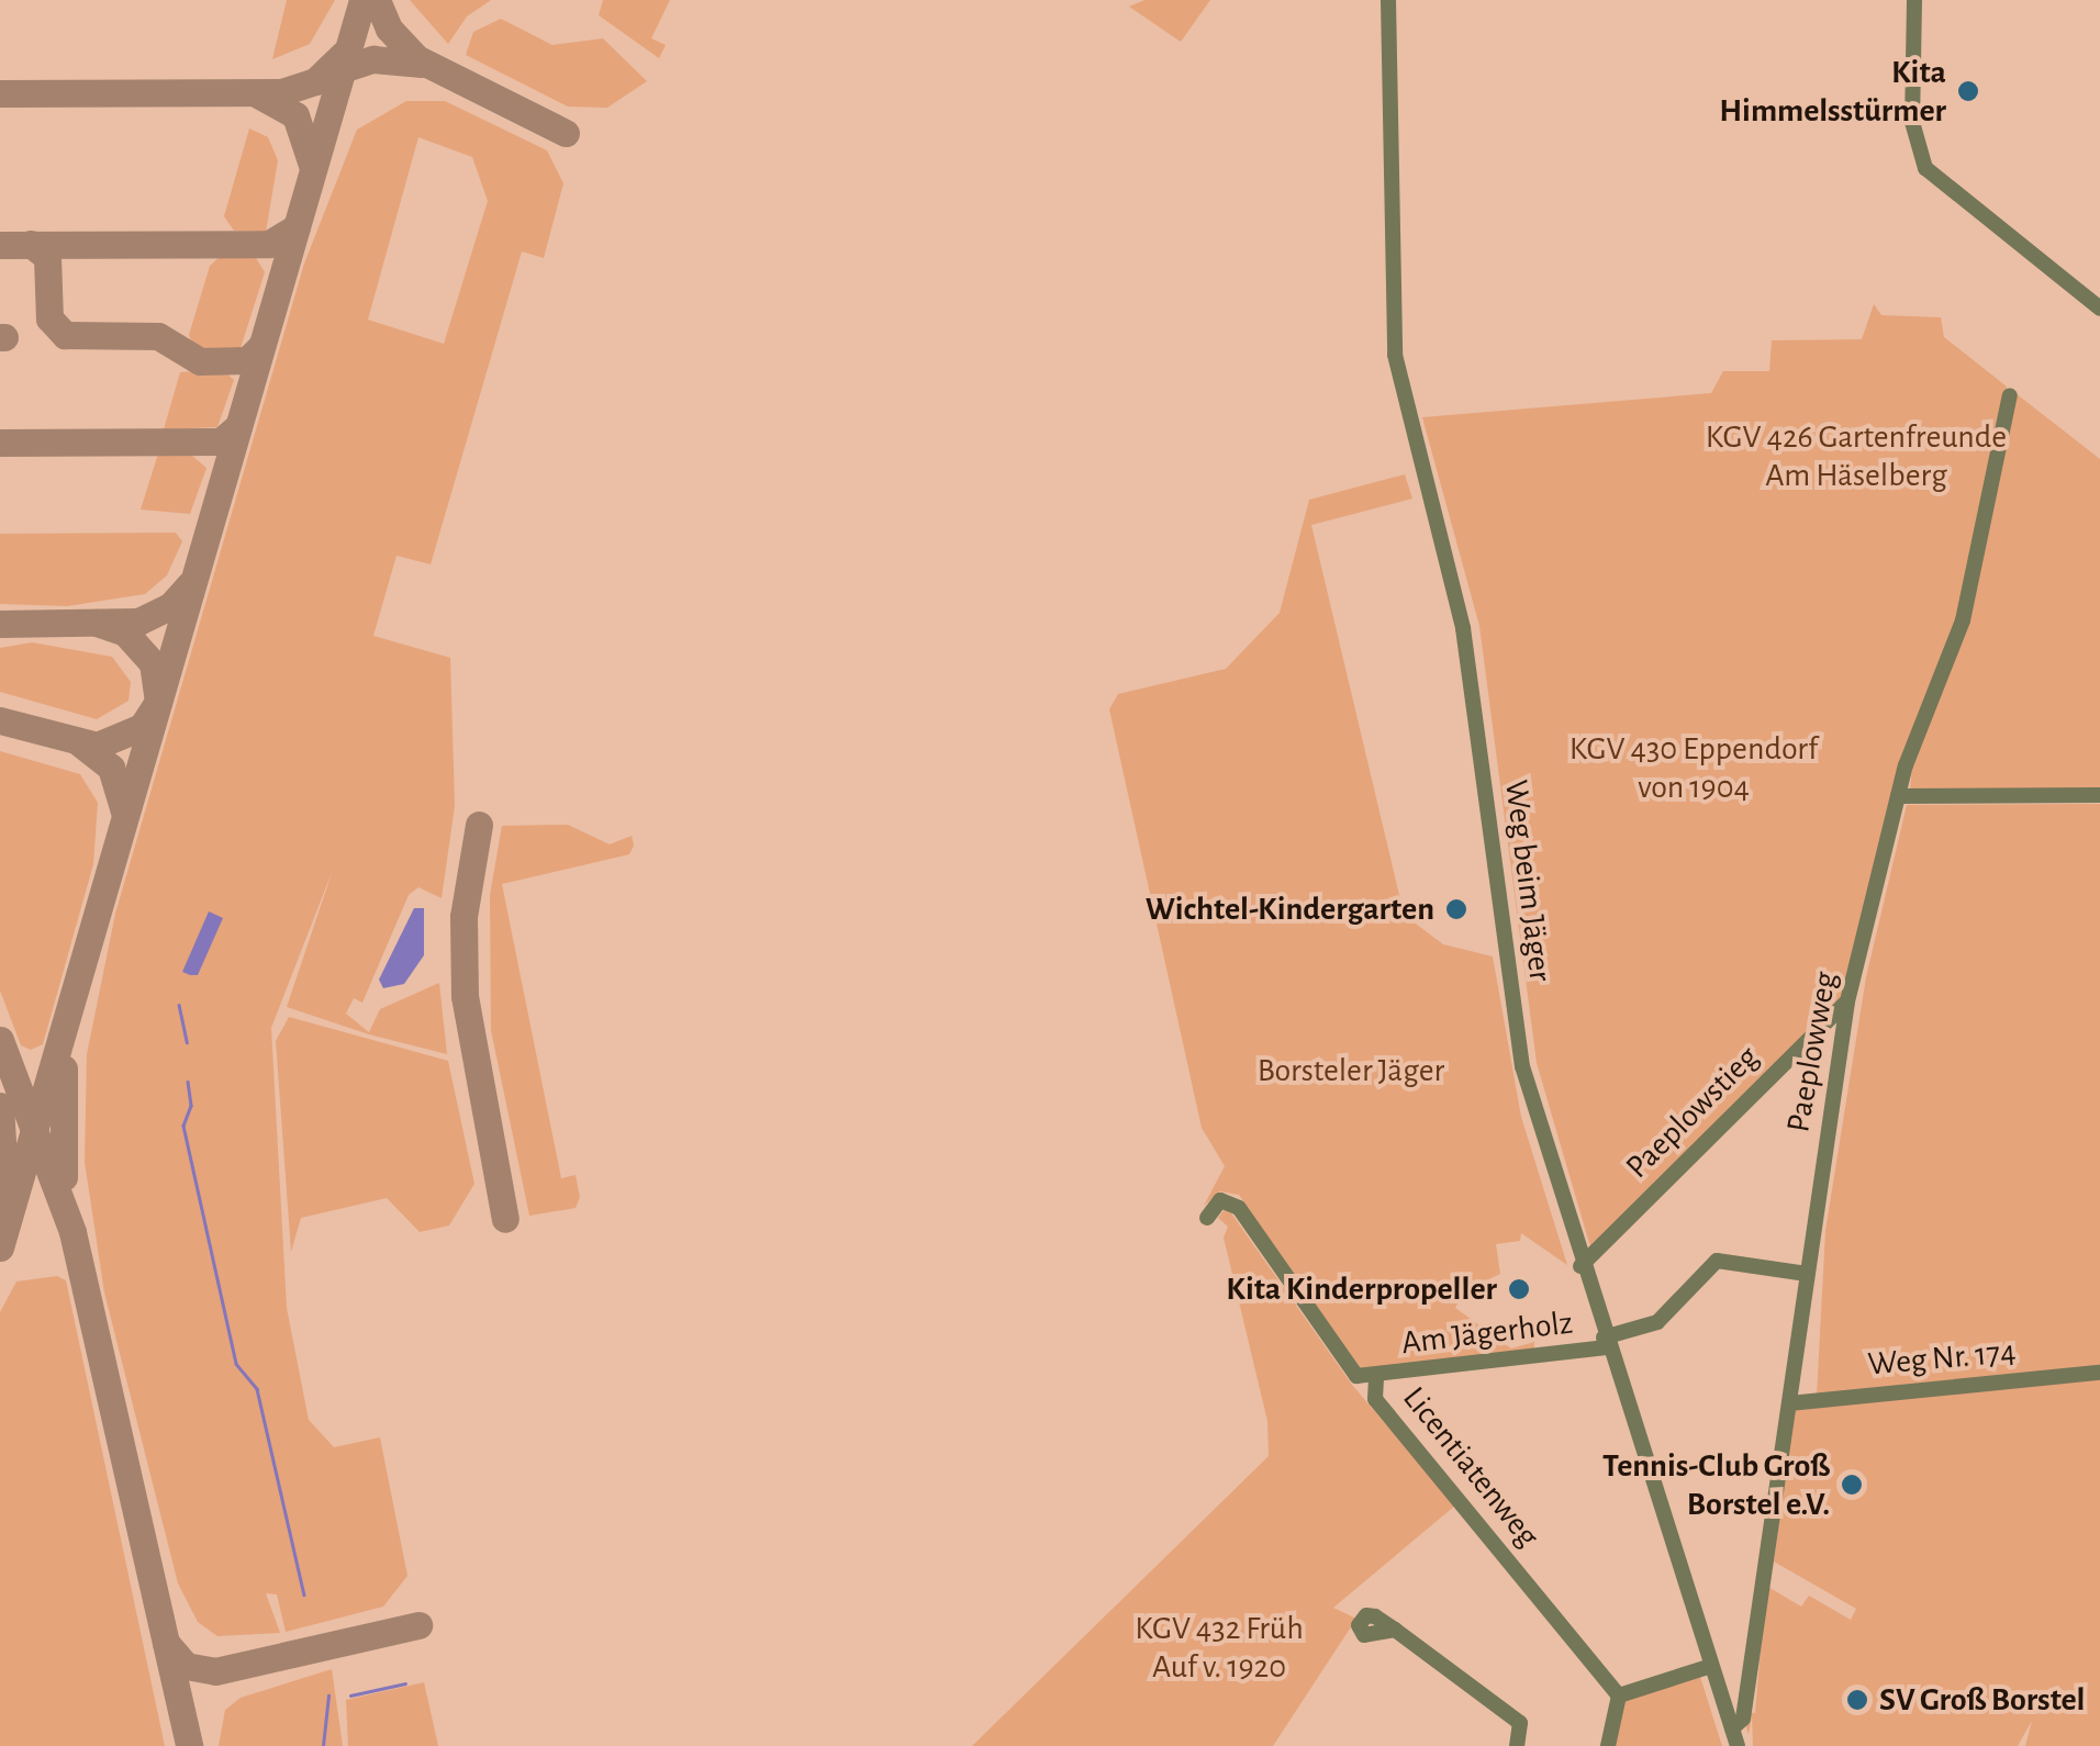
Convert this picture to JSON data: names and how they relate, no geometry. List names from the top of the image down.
{
  "streets": {
    "street": [
      "Weg beim Jäger",
      "Paeplowweg",
      "Paeplowstieg",
      "Am Jägerholz",
      "Weg Nr. 174",
      "Licentiatenweg"
    ]
  },
  "crossings": [
    ["Weg beim Jäger", "Paeplowweg"],
    ["Weg beim Jäger", "Paeplowstieg"],
    ["Weg beim Jäger", "Am Jägerholz"],
    ["Paeplowweg", "Paeplowstieg"],
    ["Paeplowweg", "Am Jägerholz"],
    ["Paeplowweg", "Weg Nr. 174"],
    ["Am Jägerholz", "Licentiatenweg"]
  ],
  "parks": [
    "KGV 426 Gartenfreunde Am Häselberg",
    "KGV 430 Eppendorf von 1904",
    "Borsteler Jäger",
    "KGV 432 Früh Auf v. 1920"
  ],
  "places": [
    "Kita Himmelsstürmer",
    "Wichtel-Kindergarten",
    "Kita Kinderpropeller",
    "Tennis-Club Groß Borstel e.V.",
    "SV Groß Borstel"
  ]
}
